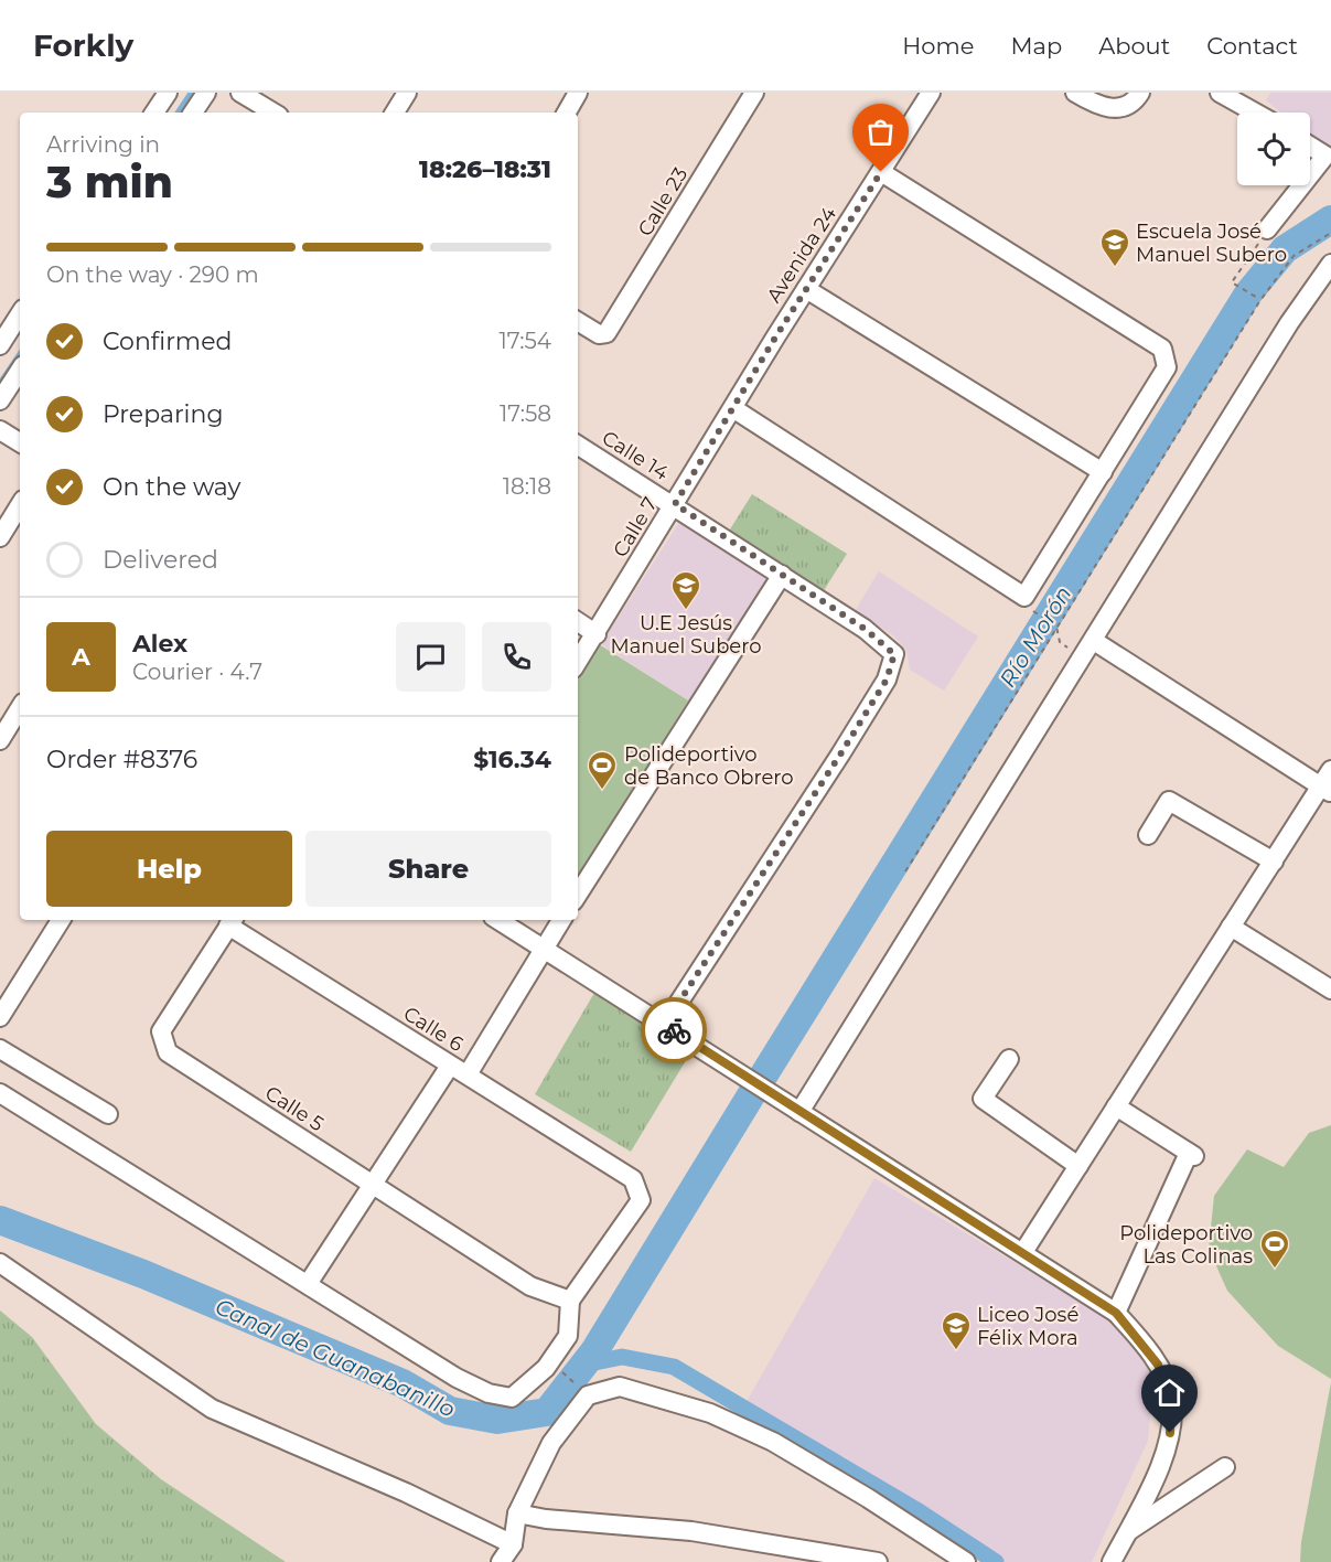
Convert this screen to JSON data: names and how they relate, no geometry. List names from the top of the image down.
{
  "streets": {
    "street": [
      "Calle 23",
      "Avenida 24",
      "Calle 14",
      "Calle 7",
      "Calle 6",
      "Calle 5"
    ]
  },
  "crossings": [
    ["Avenida 24", "Calle 7"],
    ["Calle 14", "Calle 7"],
    ["Calle 6", "Calle 5"]
  ],
  "water": ["Río Morón", "Canal de Guanabanillo"],
  "places": {
    "school or university": ["Escuela José Manuel Subero", "U.E Jesús Manuel Subero", "Liceo José Félix Mora"],
    "sports": ["Polideportivo de Banco Obrero", "Polideportivo Las Colinas"]
  },
  "page": {
    "header": "Forkly",
    "nav": [
      "Home",
      "Map",
      "About",
      "Contact"
    ],
    "heading": ["3 min", "Arriving in", "18:26–18:31"],
    "panel": [
      "Alex",
      "Courier · 4.7",
      "Order #8376",
      "$16.34"
    ],
    "bar": "On the way · 290 m",
    "list": [
      ["Confirmed", "17:54"],
      ["Preparing", "17:58"],
      ["On the way", "18:18"],
      "Delivered"
    ],
    "round": "A",
    "buttons": ["Help", "Share"]
  }
}
